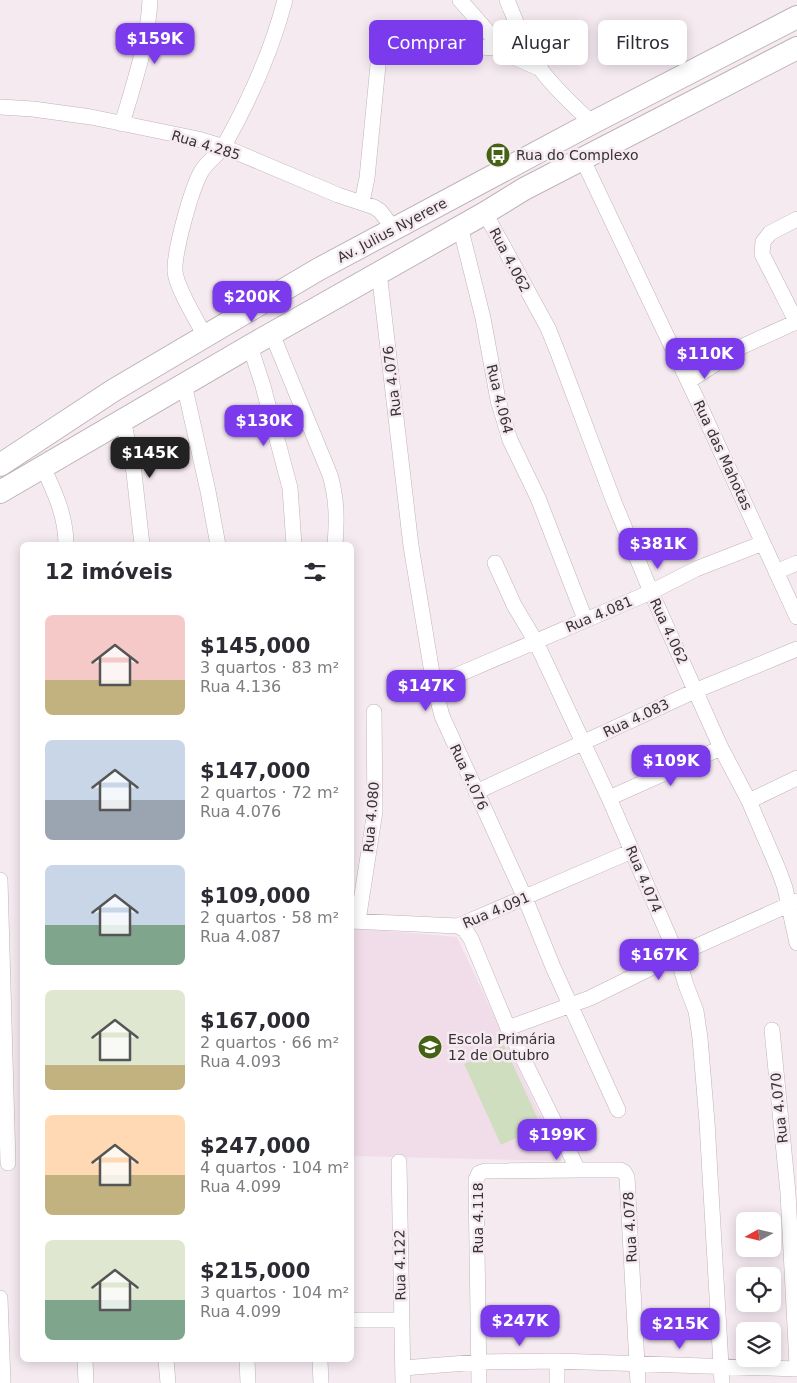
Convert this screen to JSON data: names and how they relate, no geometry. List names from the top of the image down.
{
  "streets": {
    "main road": ["Av. Julius Nyerere"],
    "street": [
      "Rua 4.285",
      "Rua 4.062",
      "Rua 4.076",
      "Rua 4.064",
      "Rua das Mahotas",
      "Rua 4.081",
      "Rua 4.083",
      "Rua 4.080",
      "Rua 4.074",
      "Rua 4.091",
      "Rua 4.070",
      "Rua 4.118",
      "Rua 4.078",
      "Rua 4.122"
    ]
  },
  "crossings": [
    ["Rua 4.285", "Av. Julius Nyerere"],
    ["Av. Julius Nyerere", "Rua 4.062"],
    ["Av. Julius Nyerere", "Rua 4.076"],
    ["Av. Julius Nyerere", "Rua 4.064"],
    ["Av. Julius Nyerere", "Rua das Mahotas"],
    ["Rua 4.062", "Rua 4.081"],
    ["Rua 4.062", "Rua 4.083"],
    ["Rua 4.076", "Rua 4.081"],
    ["Rua 4.076", "Rua 4.083"],
    ["Rua 4.076", "Rua 4.091"],
    ["Rua 4.064", "Rua 4.081"],
    ["Rua das Mahotas", "Rua 4.081"],
    ["Rua 4.081", "Rua 4.074"],
    ["Rua 4.083", "Rua 4.074"],
    ["Rua 4.080", "Rua 4.091"],
    ["Rua 4.074", "Rua 4.091"],
    ["Rua 4.118", "Rua 4.078"]
  ],
  "places": {
    "bus stop": ["Rua do Complexo"],
    "school or university": ["Escola Primária 12 de Outubro"]
  },
  "north": "left",
  "page": {
    "chip": ["Comprar", "Alugar", "Filtros"],
    "price": [
      "$159K",
      "$200K",
      "$110K",
      "$130K",
      "$145K",
      "$381K",
      "$147K",
      "$109K",
      "$167K",
      "$199K",
      "$247K",
      "$215K"
    ],
    "heading": "12 imóveis",
    "list": [
      {
        "name": "$145,000",
        "note": "3 quartos · 83 m² · Rua 4.136"
      },
      {
        "name": "$147,000",
        "note": "2 quartos · 72 m² · Rua 4.076"
      },
      {
        "name": "$109,000",
        "note": "2 quartos · 58 m² · Rua 4.087"
      },
      {
        "name": "$167,000",
        "note": "2 quartos · 66 m² · Rua 4.093"
      },
      {
        "name": "$247,000",
        "note": "4 quartos · 104 m² · Rua 4.099"
      },
      {
        "name": "$215,000",
        "note": "3 quartos · 104 m² · Rua 4.099"
      }
    ]
  }
}
